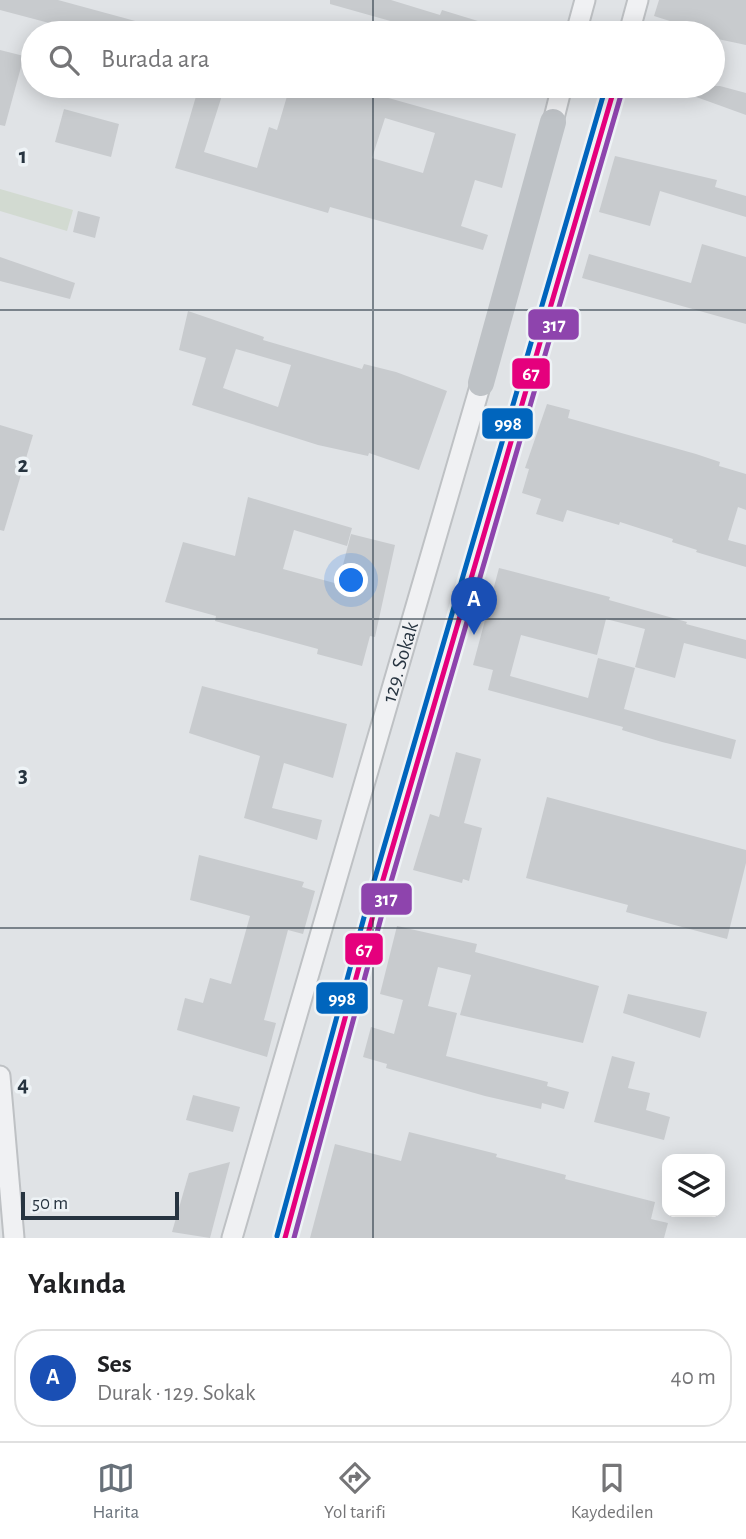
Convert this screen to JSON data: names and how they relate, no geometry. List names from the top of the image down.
{
  "streets": {
    "street": ["129. Sokak"]
  },
  "lines": ["transit line 67", "transit line 317", "transit line 998"],
  "scale_bar": "50 m",
  "page": {
    "search": "Burada ara",
    "pins": "A",
    "scale": "50 m",
    "heading": "Yakında",
    "list": [
      {
        "mark": "A",
        "name": "Ses",
        "note": "Durak · 129. Sokak",
        "value": "40 m"
      }
    ],
    "nav": ["Harita", "Yol tarifi", "Kaydedilen"]
  },
  "grid": {
    "rows": [
      "1",
      "2",
      "3",
      "4"
    ]
  }
}
